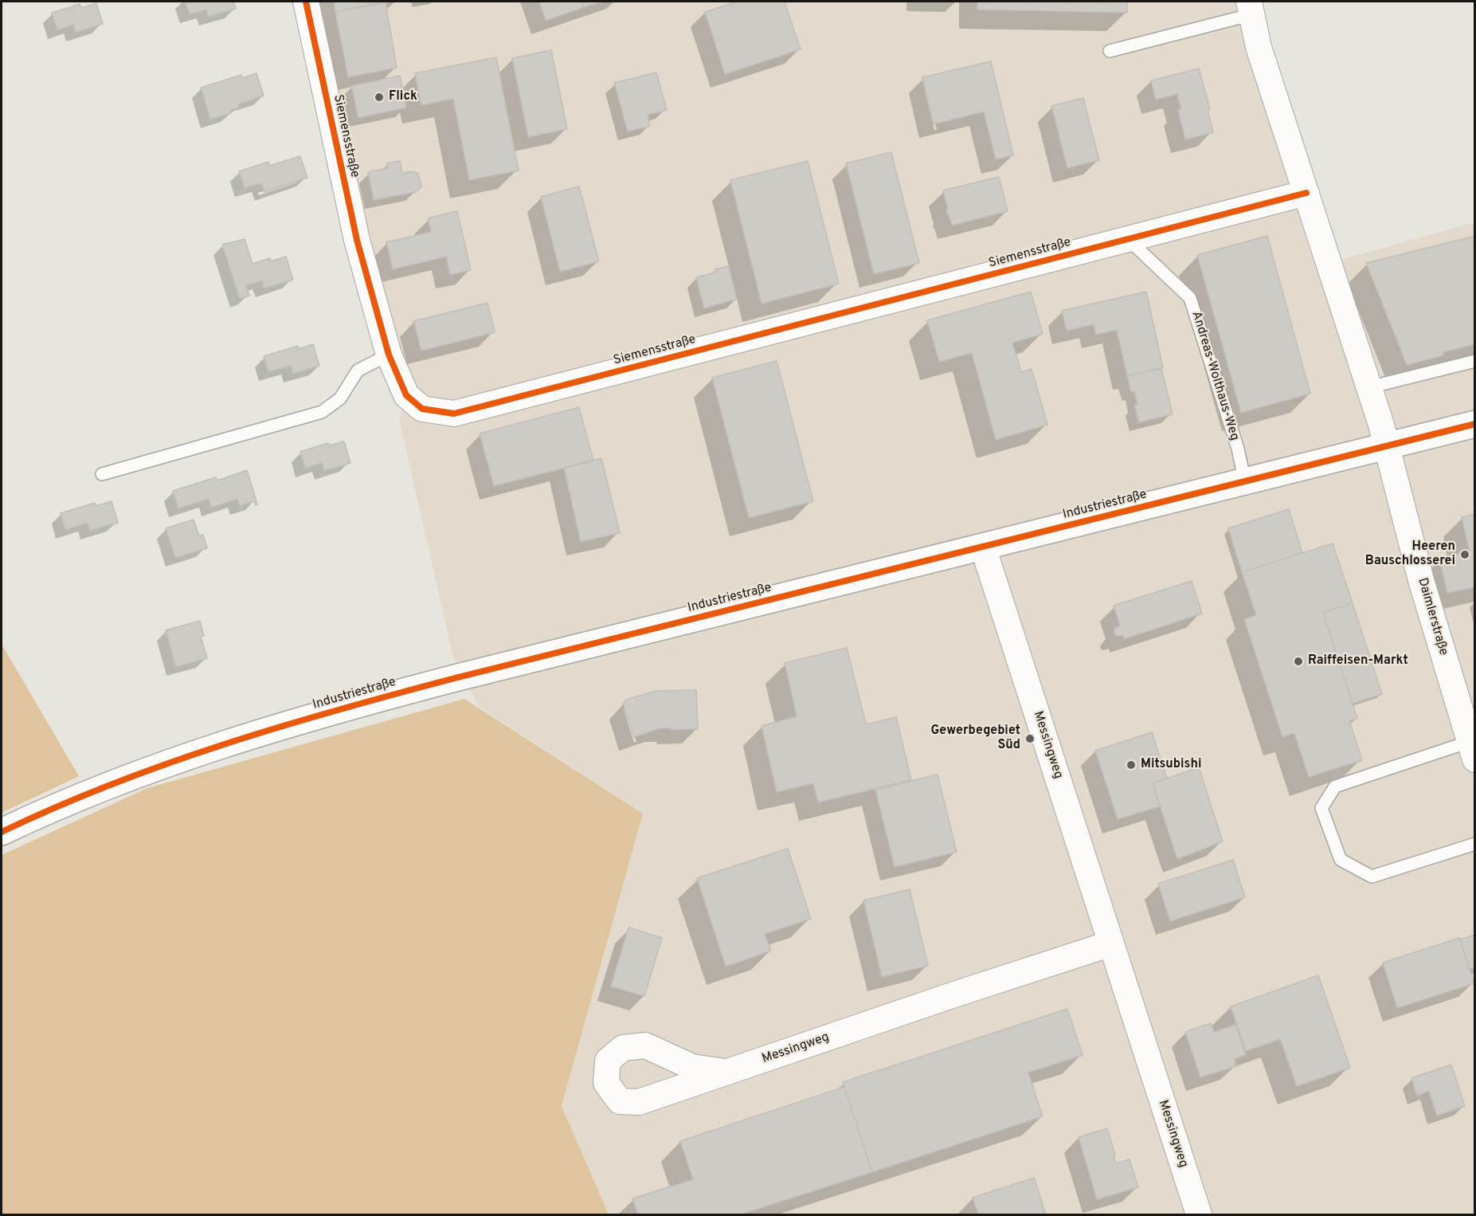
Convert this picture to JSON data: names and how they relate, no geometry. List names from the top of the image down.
{
  "streets": {
    "street": [
      "Siemensstraße",
      "Industriestraße",
      "Daimlerstraße",
      "Messingweg"
    ],
    "lane": ["Andreas-Wolthaus-Weg"]
  },
  "crossings": [
    ["Siemensstraße", "Andreas-Wolthaus-Weg"],
    ["Andreas-Wolthaus-Weg", "Industriestraße"],
    ["Industriestraße", "Daimlerstraße"],
    ["Industriestraße", "Messingweg"]
  ],
  "places": [
    "Flick",
    "Heeren Bauschlosserei",
    "Raiffeisen-Markt",
    "Gewerbegebiet Süd",
    "Mitsubishi"
  ]
}
